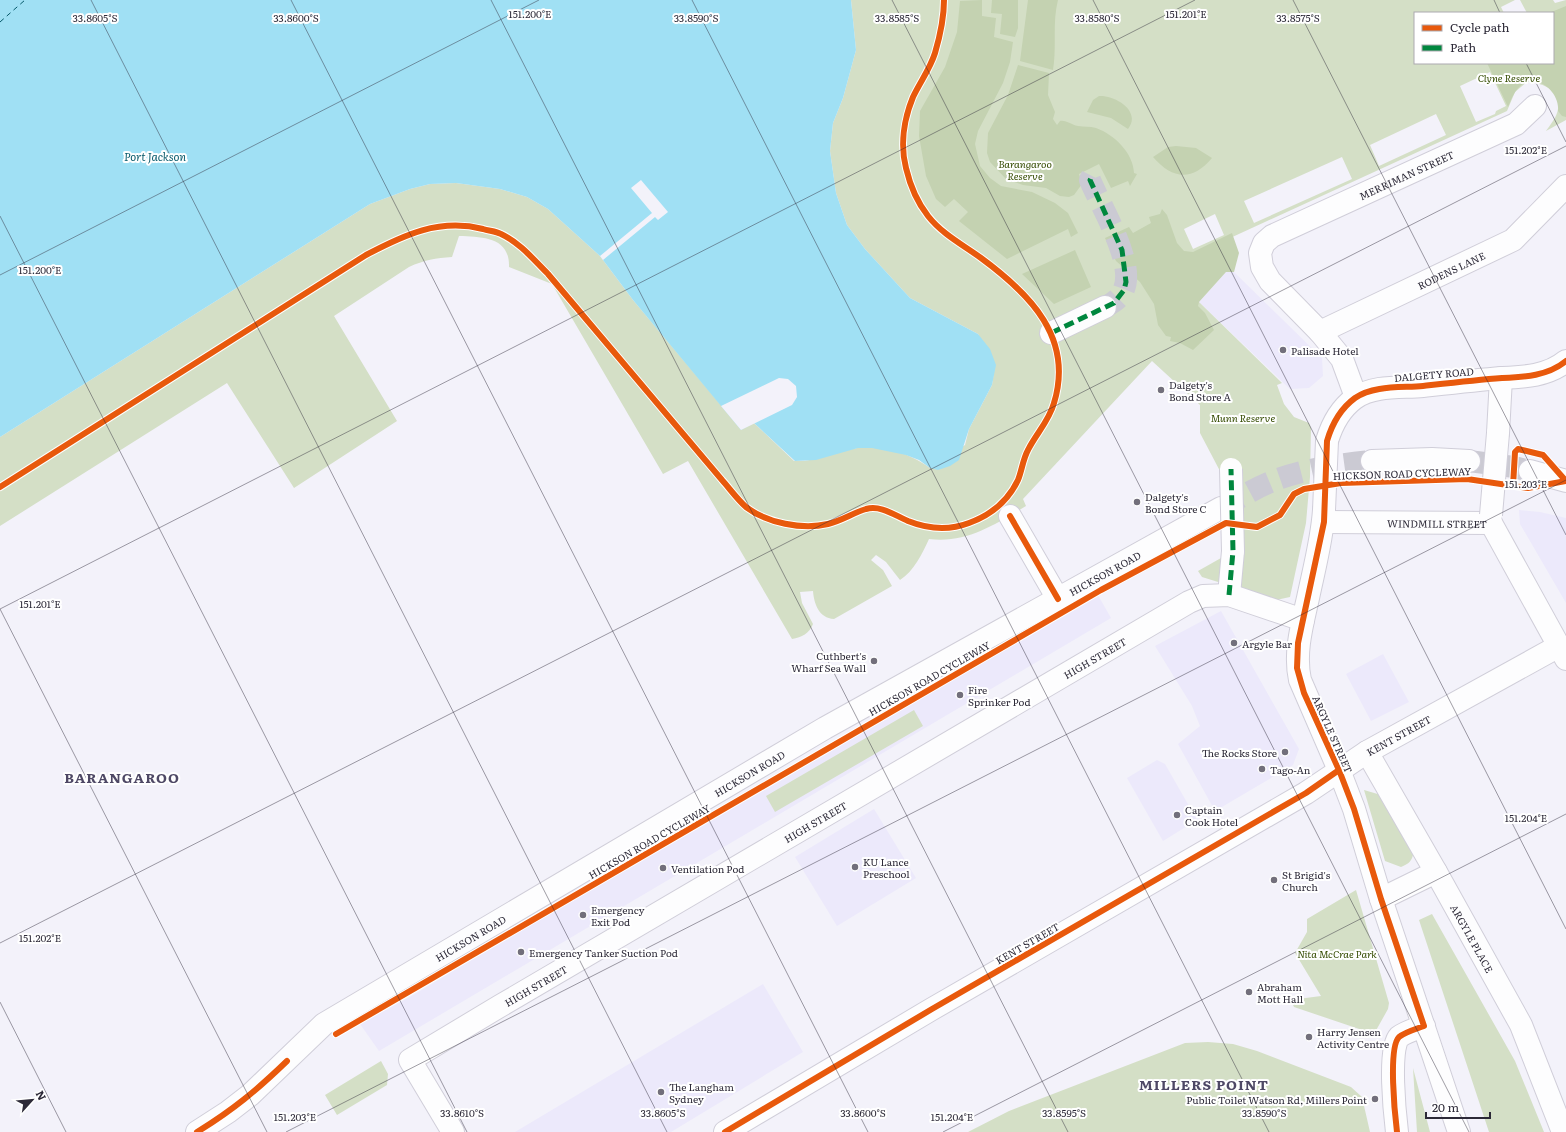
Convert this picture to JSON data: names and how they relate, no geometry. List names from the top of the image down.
{
  "streets": {
    "street": [
      "MERRIMAN STREET",
      "RODENS LANE",
      "DALGETY ROAD",
      "WINDMILL STREET",
      "HICKSON ROAD",
      "HIGH STREET",
      "ARGYLE STREET",
      "KENT STREET",
      "ARGYLE PLACE"
    ],
    "cycle path": ["HICKSON ROAD CYCLEWAY"]
  },
  "crossings": [
    ["MERRIMAN STREET", "RODENS LANE"],
    ["DALGETY ROAD", "ARGYLE STREET"],
    ["WINDMILL STREET", "ARGYLE STREET"],
    ["WINDMILL STREET", "KENT STREET"],
    ["HIGH STREET", "ARGYLE STREET"],
    ["ARGYLE STREET", "KENT STREET"],
    ["KENT STREET", "ARGYLE PLACE"]
  ],
  "districts": ["BARANGAROO", "MILLERS POINT"],
  "water": ["Port Jackson"],
  "parks": [
    "Clyne Reserve",
    "Barangaroo Reserve",
    "Munn Reserve",
    "Nita McCrae Park"
  ],
  "places": [
    "Palisade Hotel",
    "Dalgety's Bond Store A",
    "Dalgety's Bond Store C",
    "Argyle Bar",
    "Cuthbert's Wharf Sea Wall",
    "Fire Sprinker Pod",
    "The Rocks Store",
    "Tago-An",
    "Captain Cook Hotel",
    "KU Lance Preschool",
    "Ventilation Pod",
    "St Brigid's Church",
    "Emergency Exit Pod",
    "Emergency Tanker Suction Pod",
    "Abraham Mott Hall",
    "Harry Jensen Activity Centre",
    "The Langham Sydney",
    "Public Toilet Watson Rd, Millers Point"
  ],
  "legend": ["Cycle path", "Path"],
  "scale_bar": "20 m",
  "north": "top right",
  "coordinates": [
    "151.200°E",
    "151.201°E",
    "33.8605°S",
    "33.8600°S",
    "33.8590°S",
    "33.8585°S",
    "33.8580°S",
    "33.8575°S",
    "151.202°E",
    "151.203°E",
    "151.204°E",
    "33.8610°S",
    "33.8595°S"
  ]
}
